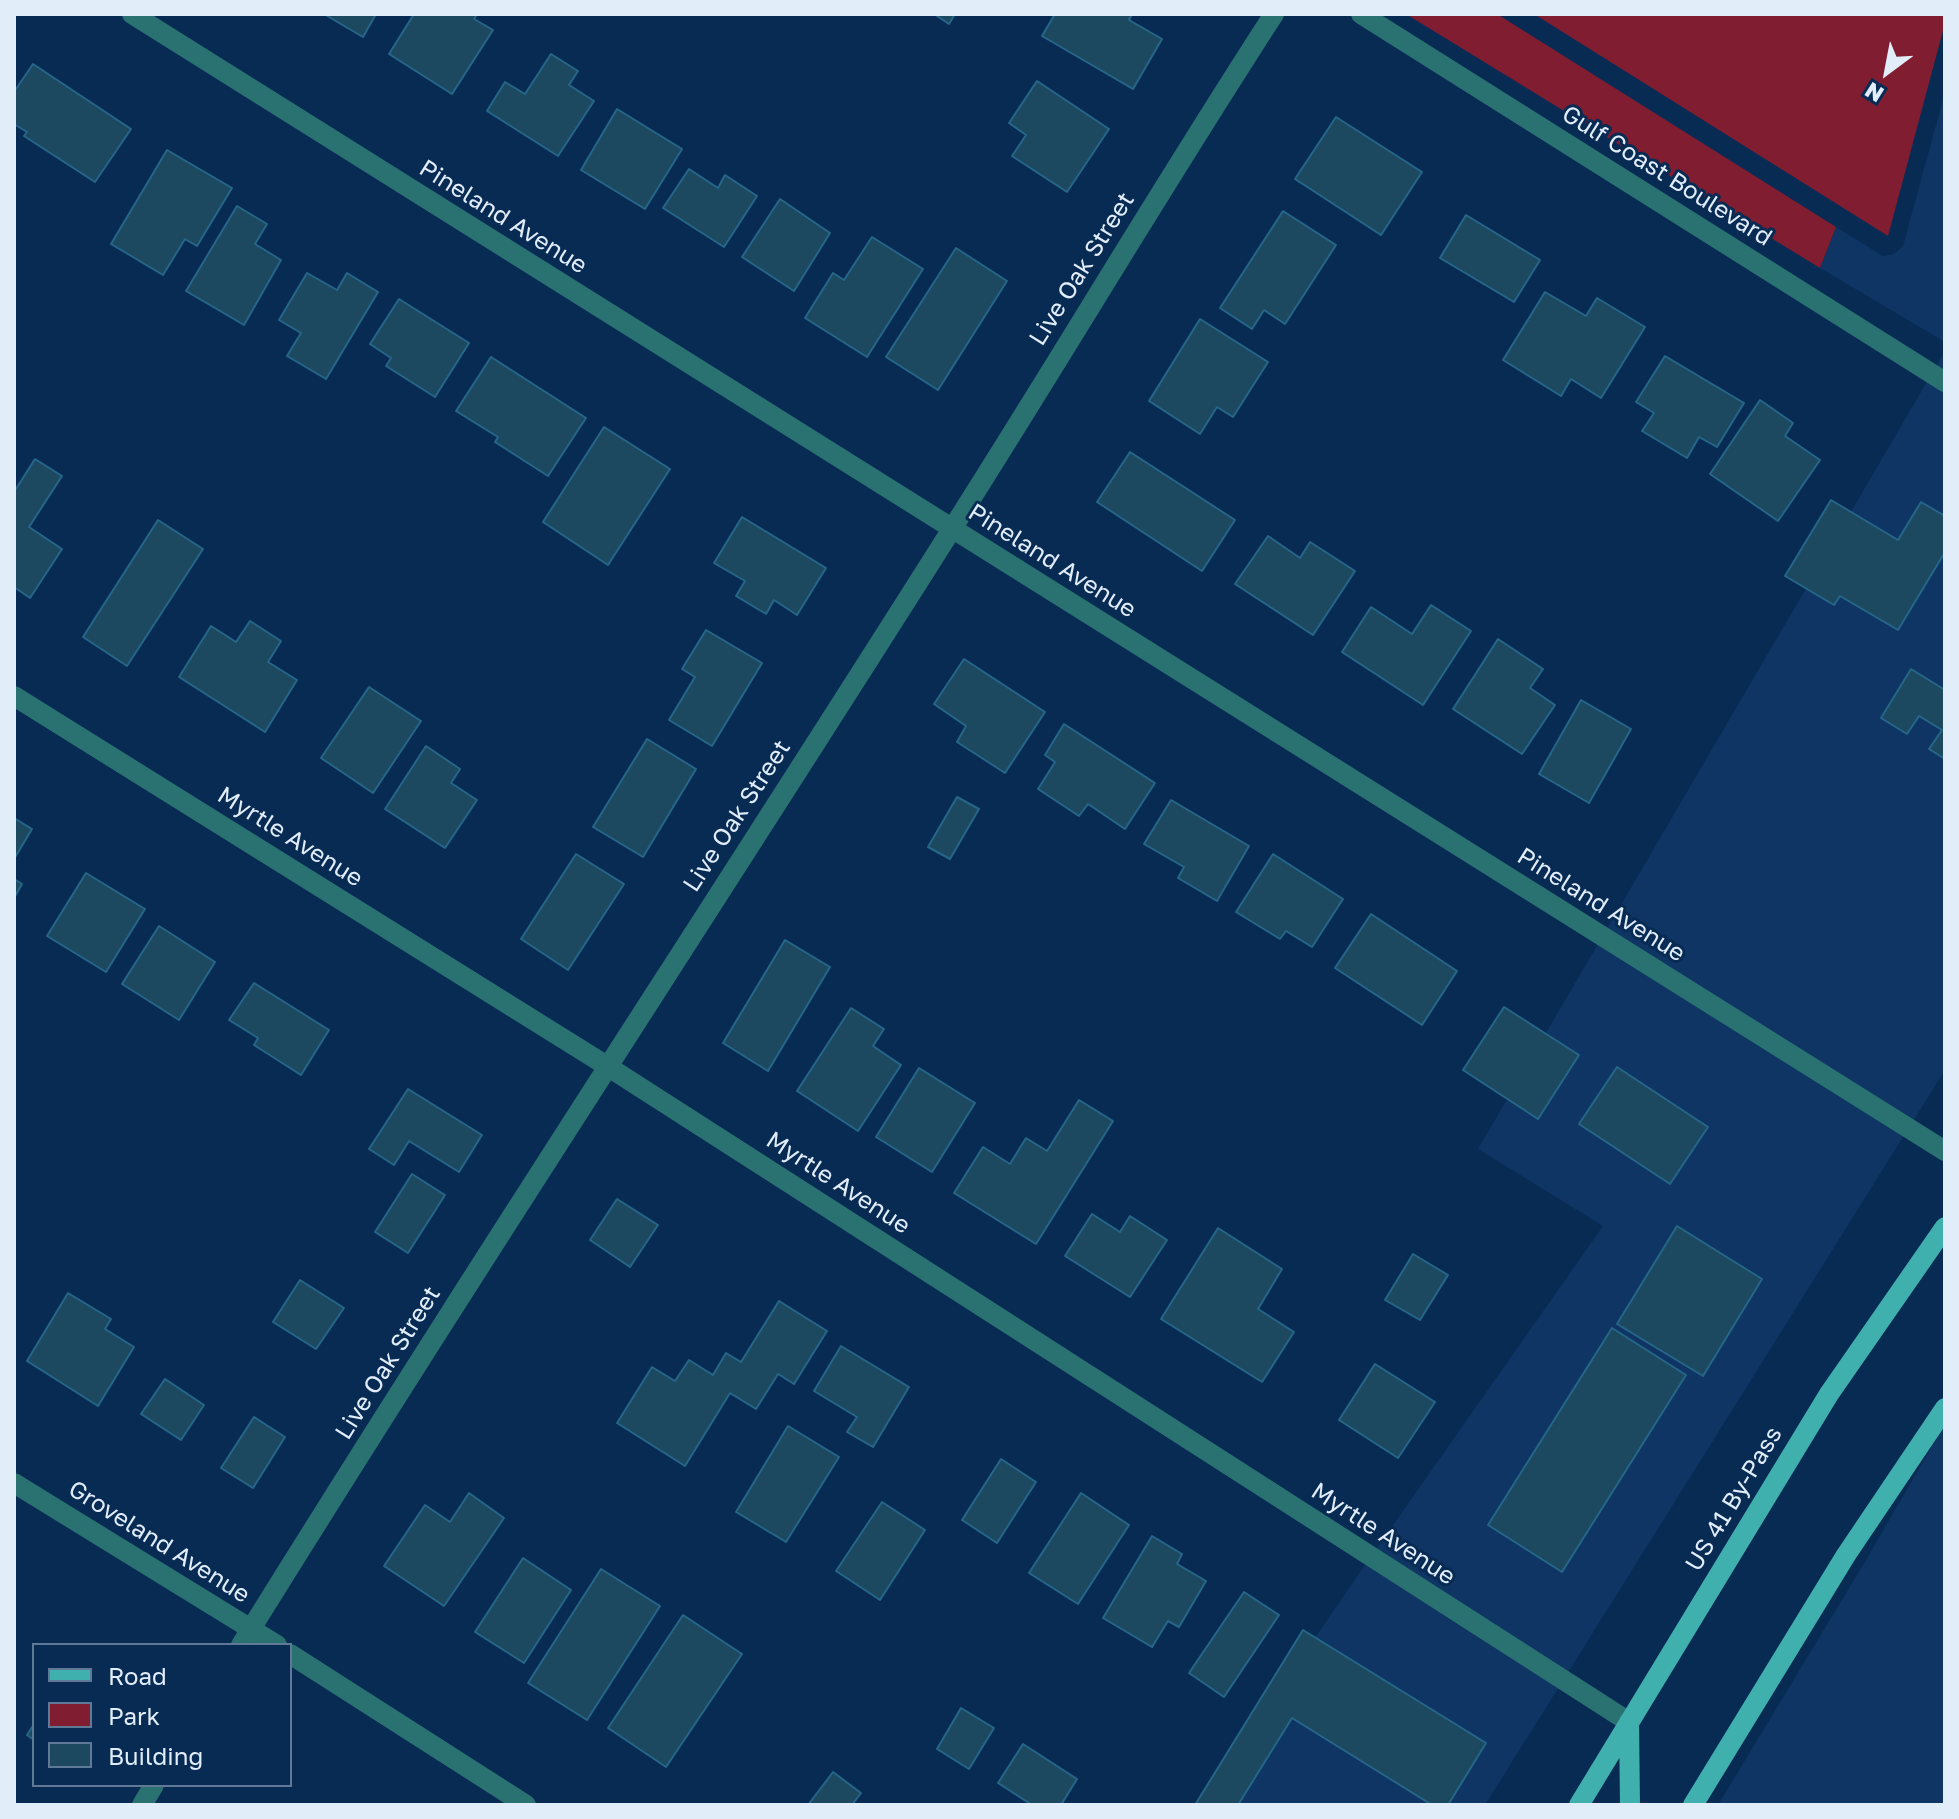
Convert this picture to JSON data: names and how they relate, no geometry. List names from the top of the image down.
{
  "streets": {
    "main road": ["US 41 By-Pass"],
    "street": [
      "Gulf Coast Boulevard",
      "Pineland Avenue",
      "Live Oak Street",
      "Myrtle Avenue",
      "Groveland Avenue"
    ]
  },
  "crossings": [
    ["Pineland Avenue", "Live Oak Street"],
    ["Live Oak Street", "Myrtle Avenue"],
    ["Live Oak Street", "Groveland Avenue"],
    ["Myrtle Avenue", "US 41 By-Pass"]
  ],
  "legend": ["Road", "Park", "Building"],
  "north": "bottom left"
}
